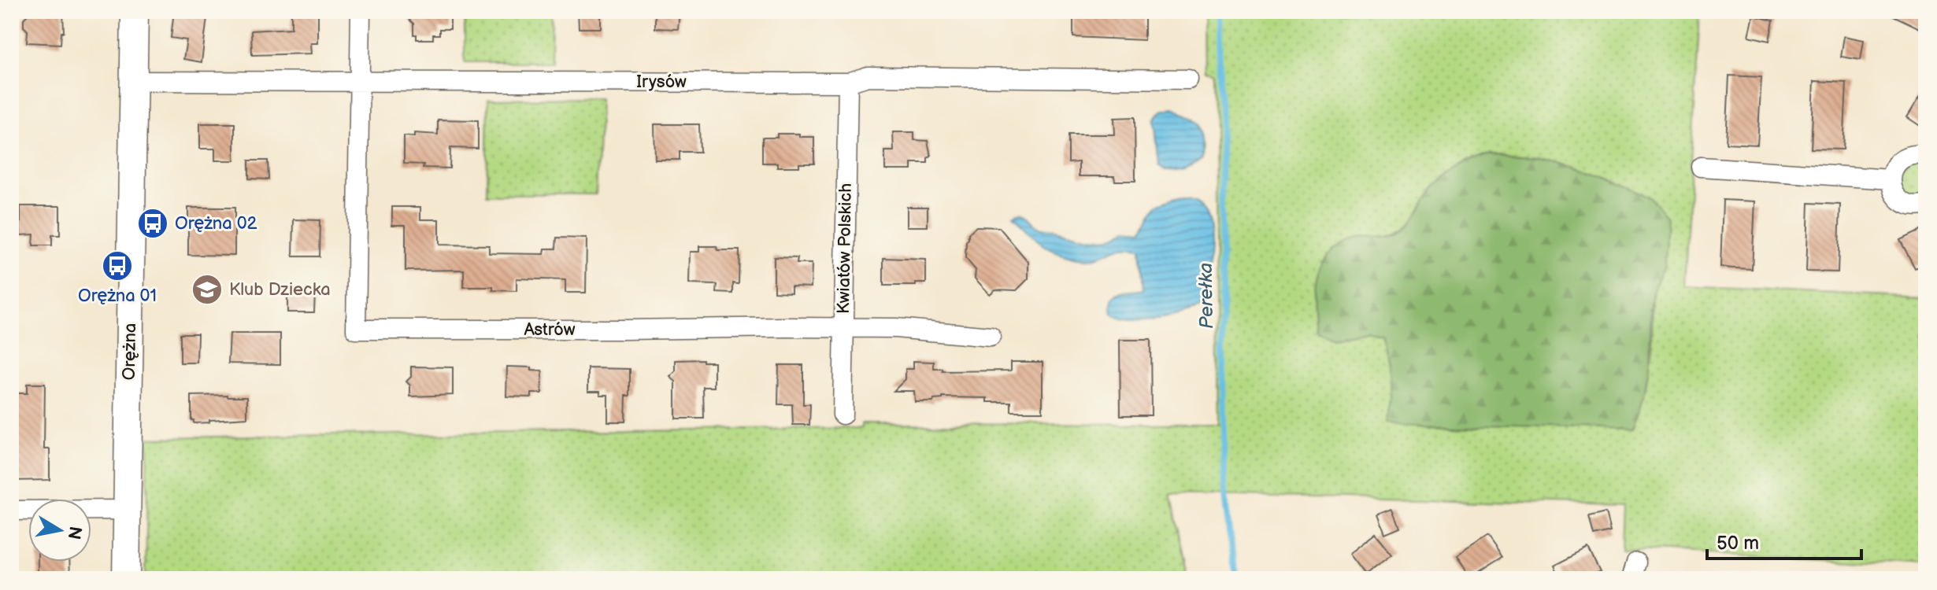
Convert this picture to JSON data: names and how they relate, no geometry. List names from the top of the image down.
{
  "streets": {
    "street": [
      "Irysów",
      "Kwiatów Polskich",
      "Astrów",
      "Orężna"
    ]
  },
  "crossings": [
    ["Irysów", "Kwiatów Polskich"],
    ["Irysów", "Astrów"],
    ["Irysów", "Orężna"],
    ["Kwiatów Polskich", "Astrów"]
  ],
  "water": ["Perełka"],
  "places": {
    "bus stop": ["Orężna 02", "Orężna 01"],
    "school or university": ["Klub Dziecka"]
  },
  "scale_bar": "50 m",
  "north": "right"
}
